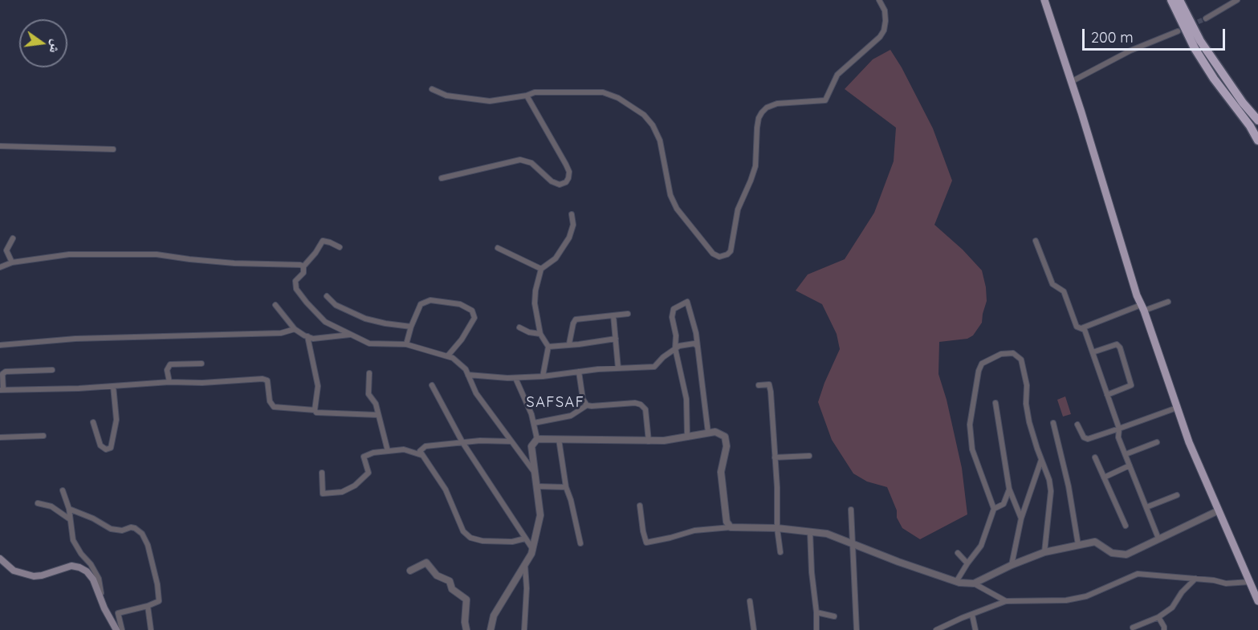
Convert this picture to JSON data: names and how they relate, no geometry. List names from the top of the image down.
{
  "districts": ["SAFSAF"],
  "scale_bar": "200 m",
  "north": "right"
}
